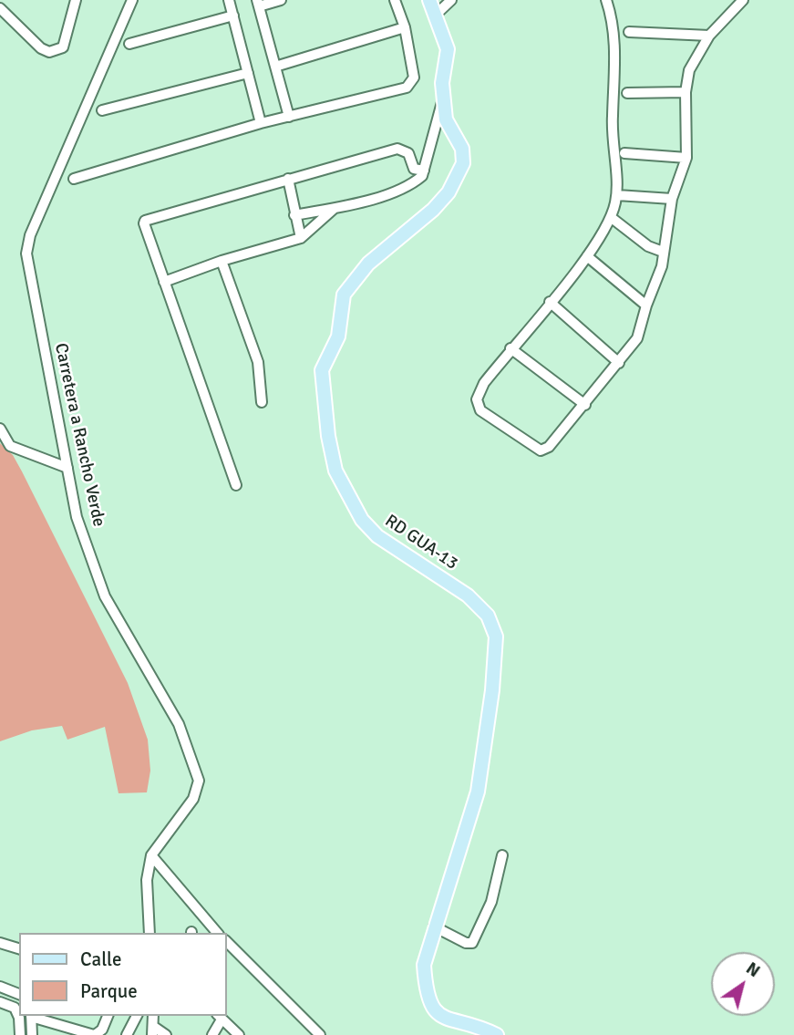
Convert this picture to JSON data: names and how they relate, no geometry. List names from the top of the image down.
{
  "streets": {
    "main road": ["RD GUA-13"],
    "street": ["Carretera a Rancho Verde"]
  },
  "legend": ["Calle", "Parque"],
  "north": "top right"
}
